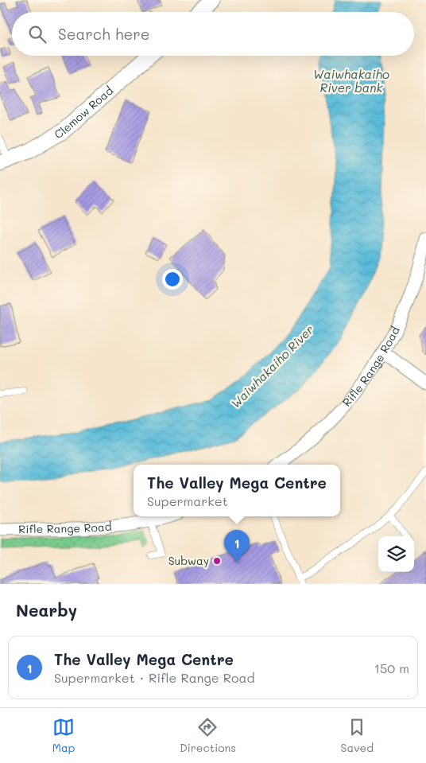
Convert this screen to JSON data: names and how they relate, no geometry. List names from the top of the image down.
{
  "streets": {
    "street": ["Clemow Road", "Rifle Range Road"]
  },
  "water": ["Waiwhakaiho River bank", "Waiwhakaiho River"],
  "places": ["Subway"],
  "page": {
    "search": "Search here",
    "popup": ["The Valley Mega Centre", "Supermarket"],
    "pins": "1",
    "heading": "Nearby",
    "list": [
      {
        "mark": "1",
        "name": "The Valley Mega Centre",
        "note": "Supermarket · Rifle Range Road",
        "value": "150 m"
      }
    ],
    "nav": ["Map", "Directions", "Saved"]
  }
}
